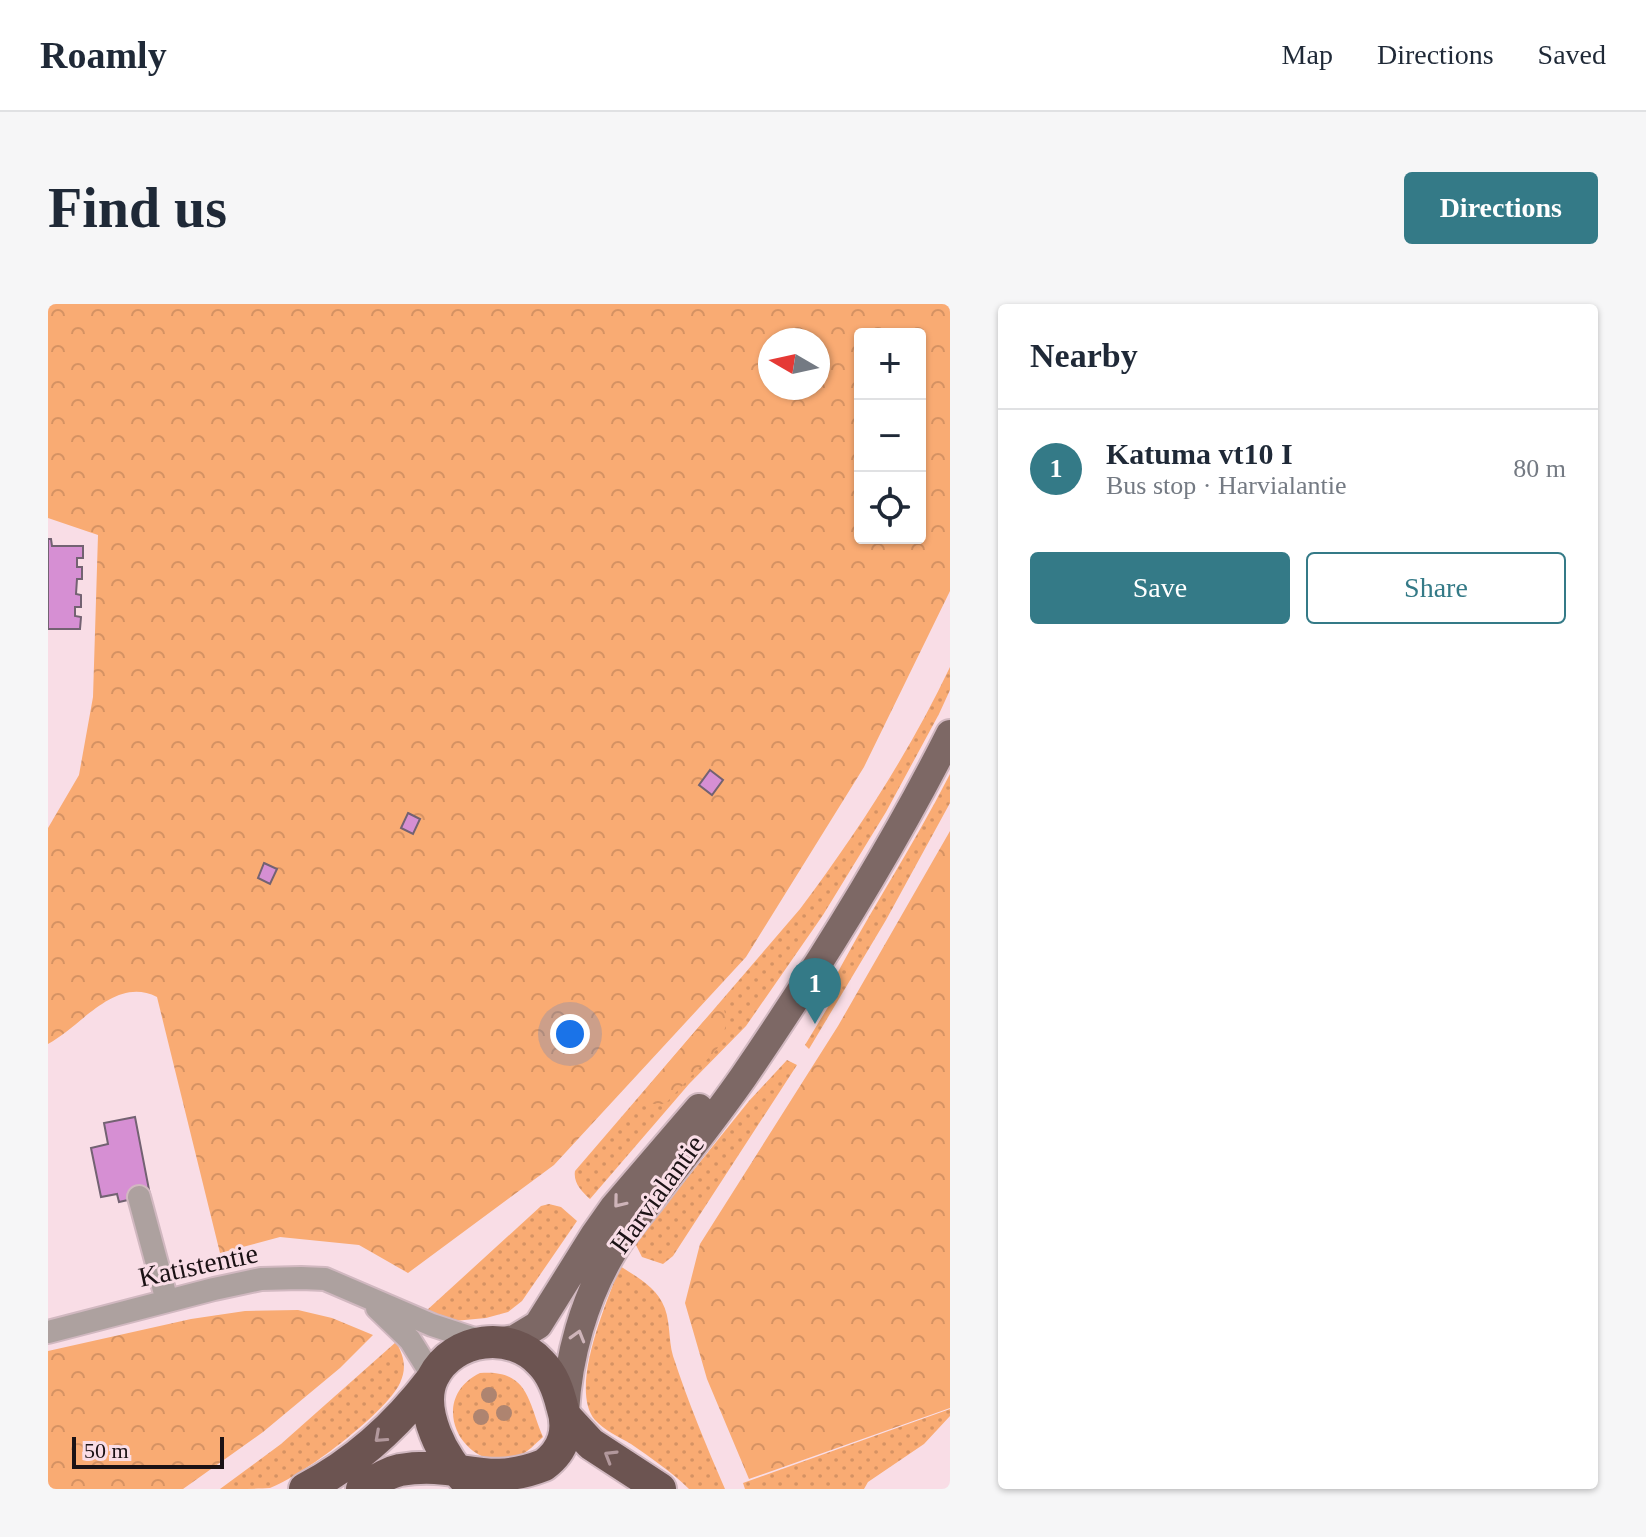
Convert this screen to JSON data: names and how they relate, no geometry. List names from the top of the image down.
{
  "streets": {
    "main road": ["Harvialantie"],
    "street": ["Katistentie"]
  },
  "crossings": [
    ["Harvialantie", "Katistentie"]
  ],
  "scale_bar": "50 m",
  "north": "left",
  "page": {
    "header": "Roamly",
    "nav": ["Map", "Directions", "Saved"],
    "buttons": [
      "Directions",
      ["Save", "Share"]
    ],
    "title": "Find us",
    "heading": "Nearby",
    "map_buttons": ["+", "−"],
    "list": [
      {
        "mark": "1",
        "name": "Katuma vt10 I",
        "note": "Bus stop · Harvialantie",
        "value": "80 m"
      }
    ],
    "pins": "1",
    "scale": "50 m"
  }
}
